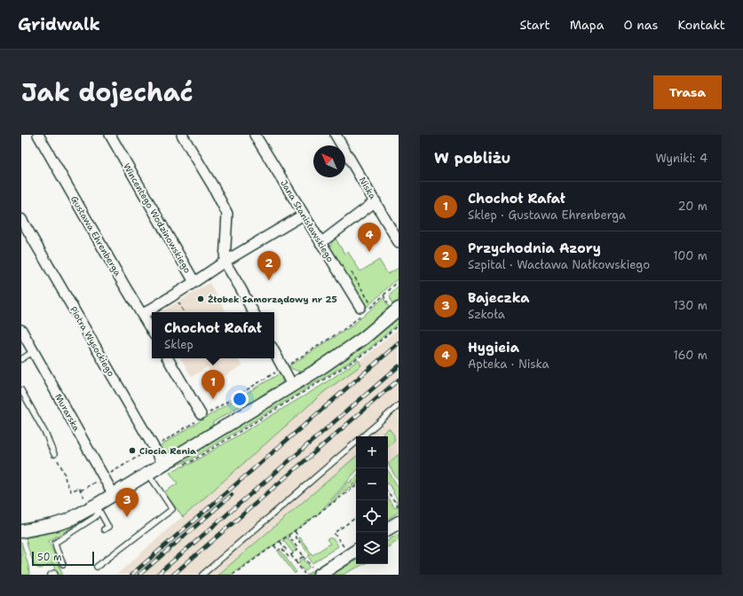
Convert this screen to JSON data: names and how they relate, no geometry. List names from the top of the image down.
{
  "streets": {
    "street": [
      "Niska",
      "Wincentego Wodzinowskiego",
      "Jana Stanisławskiego",
      "Gustawa Ehrenberga",
      "Piotra Wysockiego",
      "Murarska"
    ]
  },
  "crossings": [
    ["Wincentego Wodzinowskiego", "Jana Stanisławskiego"]
  ],
  "places": ["Żłobek Samorządowy nr 25", "Ciocia Renia"],
  "scale_bar": "50 m",
  "north": "top left",
  "page": {
    "header": "Gridwalk",
    "nav": [
      "Start",
      "Mapa",
      "O nas",
      "Kontakt"
    ],
    "title": "Jak dojechać",
    "buttons": "Trasa",
    "heading": ["W pobliżu", "Wyniki: 4"],
    "list": [
      {
        "mark": "1",
        "name": "Chochoł Rafał",
        "note": "Sklep · Gustawa Ehrenberga",
        "value": "20 m"
      },
      {
        "mark": "2",
        "name": "Przychodnia Azory",
        "note": "Szpital · Wacława Nałkowskiego",
        "value": "100 m"
      },
      {
        "mark": "3",
        "name": "Bajeczka",
        "note": "Szkoła",
        "value": "130 m"
      },
      {
        "mark": "4",
        "name": "Hygieia",
        "note": "Apteka · Niska",
        "value": "160 m"
      }
    ],
    "pins": [
      "4",
      "2",
      "1",
      "3"
    ],
    "popup": ["Chochoł Rafał", "Sklep"],
    "map_buttons": ["+", "−"],
    "scale": "50 m"
  }
}
